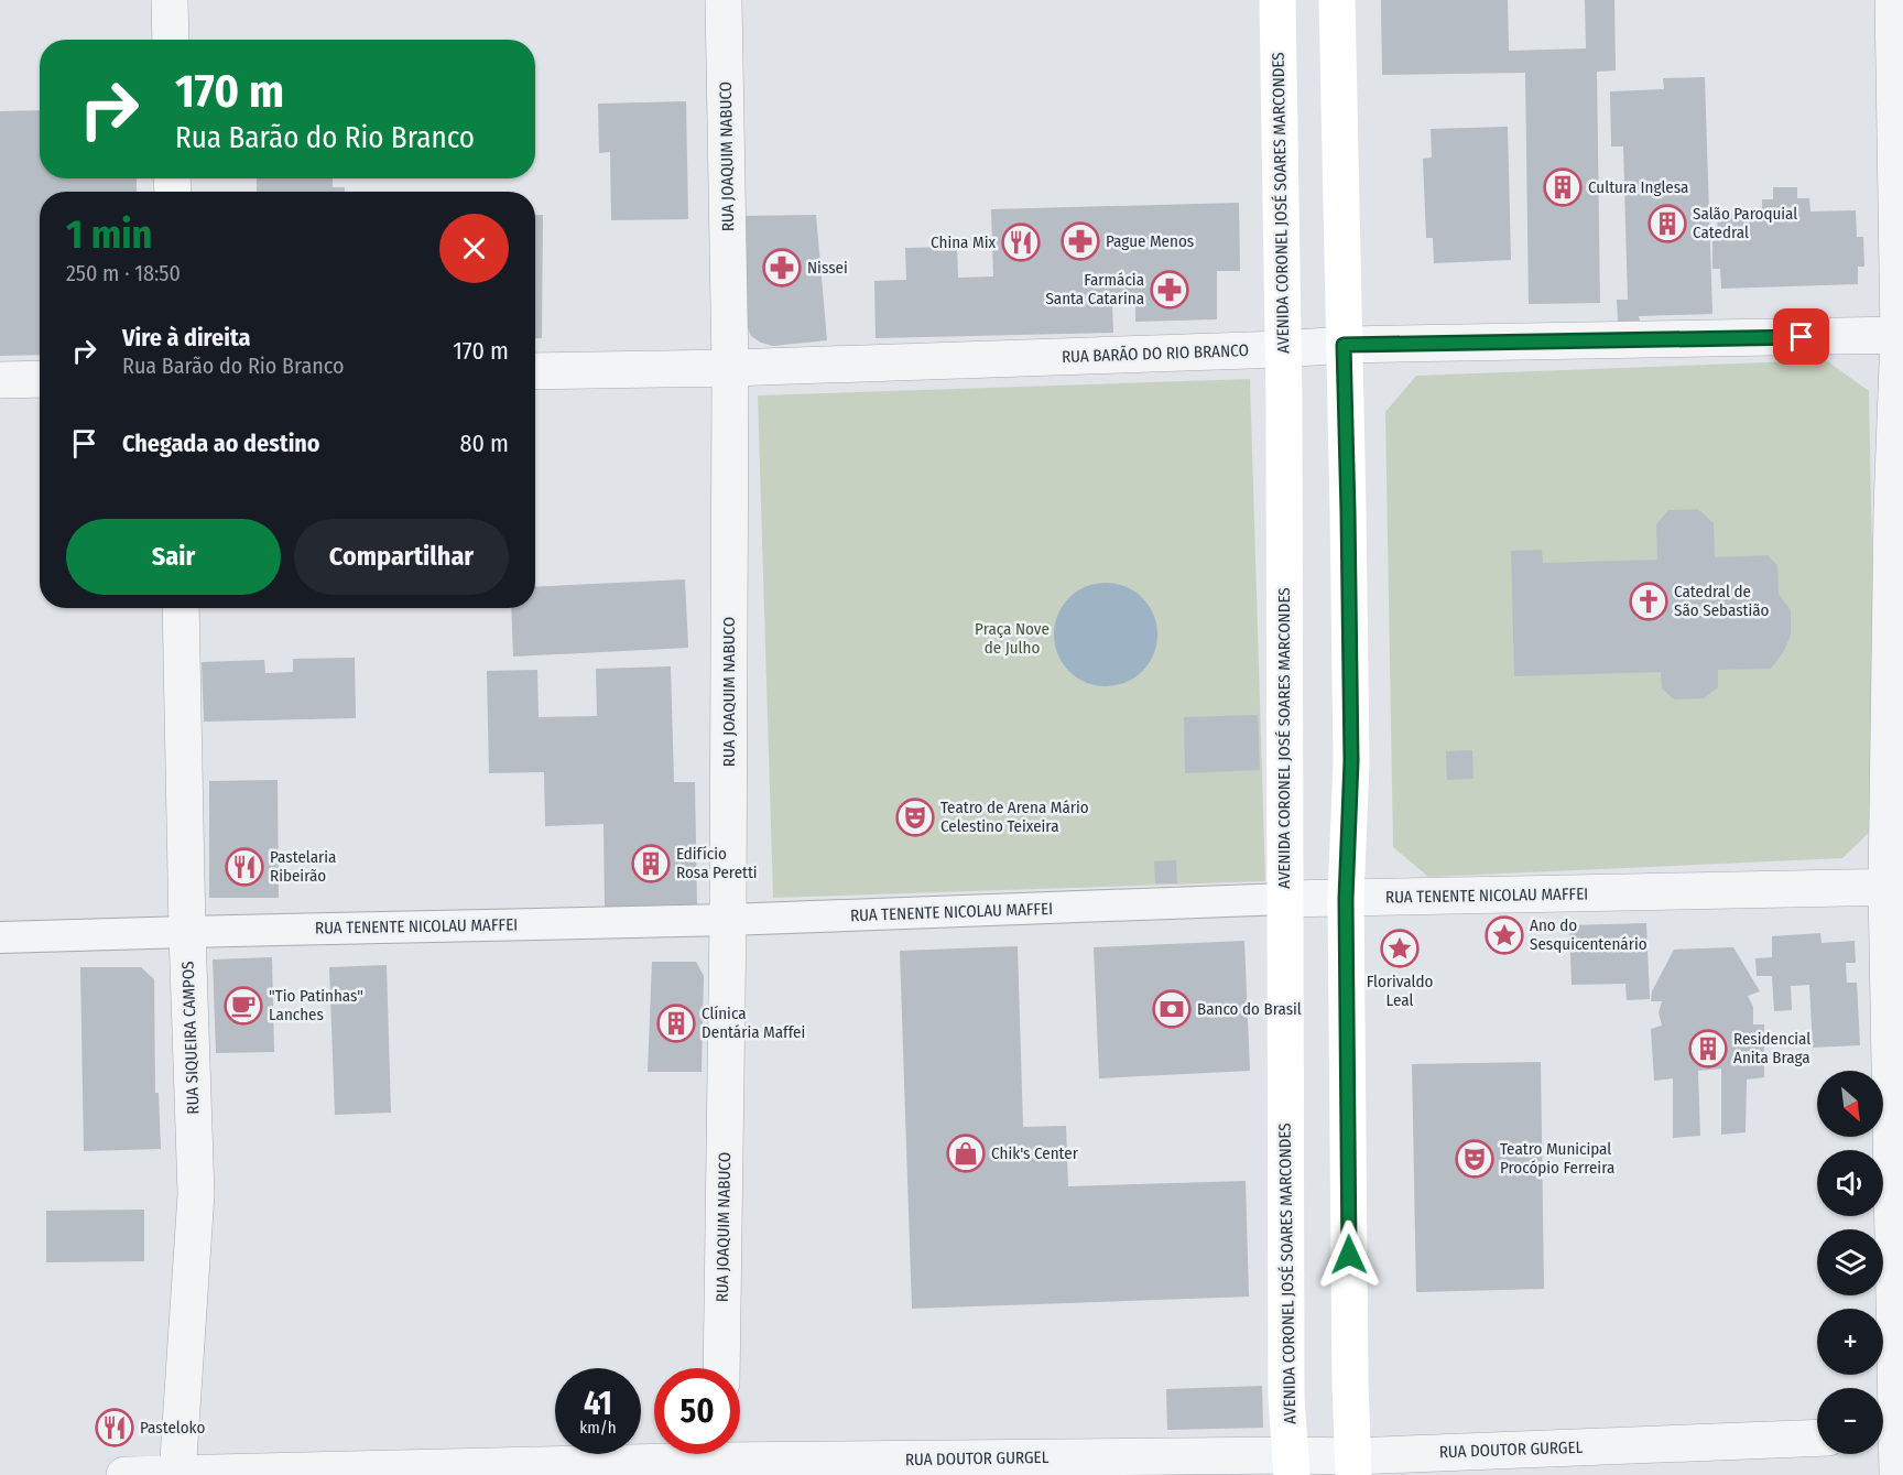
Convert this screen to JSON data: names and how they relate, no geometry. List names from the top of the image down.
{
  "streets": {
    "main road": ["AVENIDA CORONEL JOSÉ SOARES MARCONDES"],
    "street": [
      "RUA JOAQUIM NABUCO",
      "RUA BARÃO DO RIO BRANCO",
      "RUA TENENTE NICOLAU MAFFEI",
      "RUA SIQUEIRA CAMPOS",
      "RUA DOUTOR GURGEL"
    ]
  },
  "crossings": [
    ["RUA JOAQUIM NABUCO", "RUA BARÃO DO RIO BRANCO"],
    ["RUA JOAQUIM NABUCO", "RUA TENENTE NICOLAU MAFFEI"],
    ["AVENIDA CORONEL JOSÉ SOARES MARCONDES", "RUA BARÃO DO RIO BRANCO"],
    ["AVENIDA CORONEL JOSÉ SOARES MARCONDES", "RUA TENENTE NICOLAU MAFFEI"],
    ["AVENIDA CORONEL JOSÉ SOARES MARCONDES", "RUA DOUTOR GURGEL"],
    ["RUA TENENTE NICOLAU MAFFEI", "RUA SIQUEIRA CAMPOS"],
    ["RUA SIQUEIRA CAMPOS", "RUA DOUTOR GURGEL"]
  ],
  "parks": ["Praça Nove de Julho"],
  "places": {
    "building": [
      "Cultura Inglesa",
      "Salão Paroquial Catedral",
      "Edifício Rosa Peretti",
      "Clínica Dentária Maffei",
      "Residencial Anita Braga"
    ],
    "pharmacy": ["Pague Menos", "Nissei", "Farmácia Santa Catarina"],
    "restaurant": ["China Mix", "Pastelaria Ribeirão", "Pasteloko"],
    "church": ["Catedral de São Sebastião"],
    "theatre": ["Teatro de Arena Mário Celestino Teixeira", "Teatro Municipal Procópio Ferreira"],
    "place": ["Ano do Sesquicentenário", "Florivaldo Leal"],
    "cafe": ["\"Tio Patinhas\" Lanches"],
    "bank": ["Banco do Brasil"],
    "shop": ["Chik's Center"]
  },
  "north": "bottom right",
  "page": {
    "turn": ["170 m", "Rua Barão do Rio Branco"],
    "heading": ["1 min", "250 m · 18:50"],
    "list": [
      {
        "name": "Vire à direita",
        "note": "Rua Barão do Rio Branco",
        "value": "170 m"
      },
      {
        "name": "Chegada ao destino",
        "value": "80 m"
      }
    ],
    "buttons": ["Sair", "Compartilhar"],
    "map_buttons": ["+", "−"],
    "speed": "41 km/h",
    "limit": "50"
  }
}
